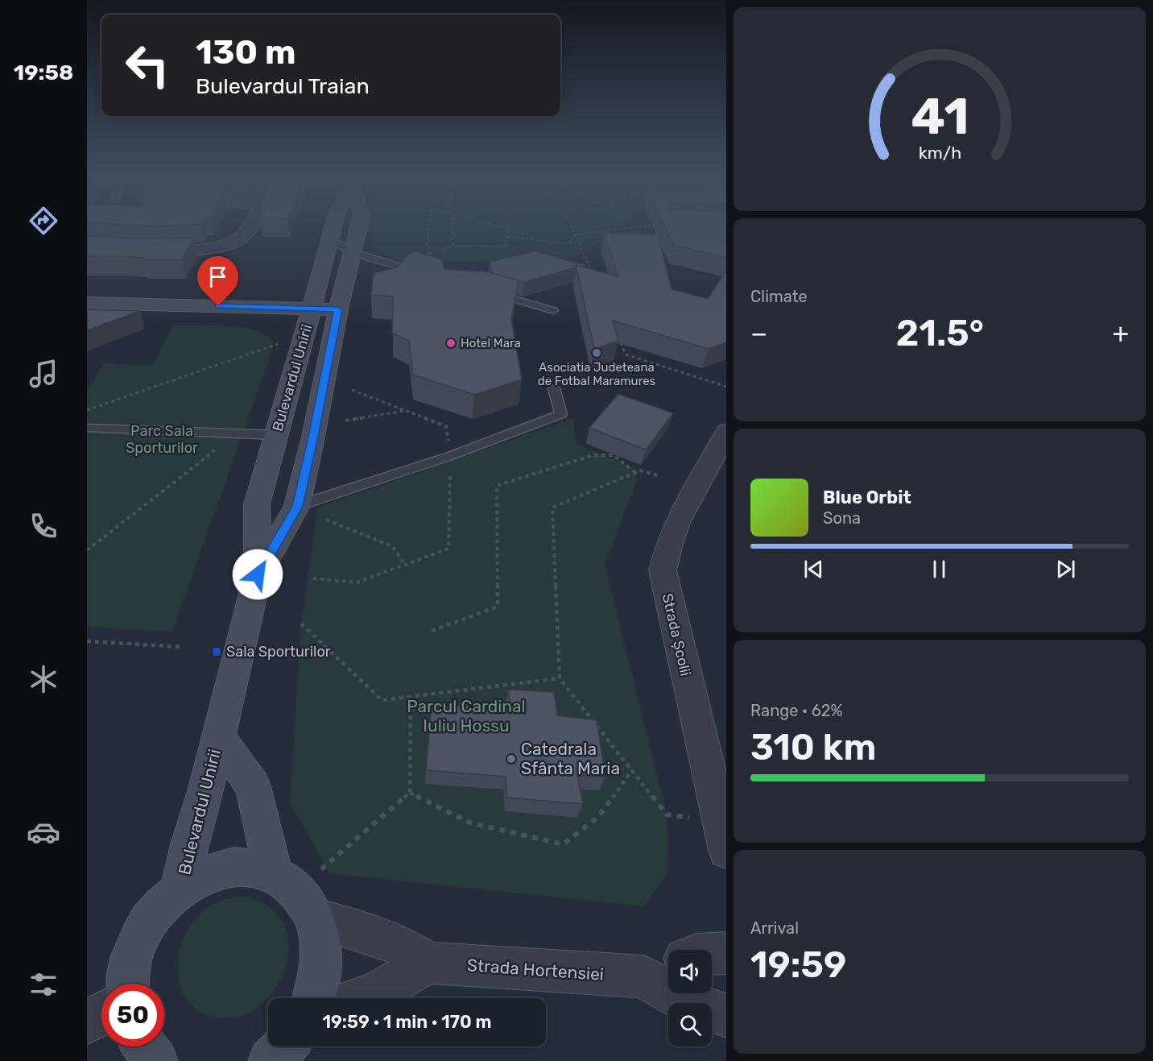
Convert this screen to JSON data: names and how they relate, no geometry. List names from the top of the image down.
{
  "streets": {
    "main road": ["Bulevardul Unirii"],
    "street": ["Strada Școlii", "Strada Hortensiei"]
  },
  "parks": ["Parc Sala Sporturilor", "Parcul Cardinal Iuliu Hossu"],
  "places": {
    "other": ["Hotel Mara", "Asociatia Judeteana de Fotbal Maramures", "Catedrala Sfânta Maria"],
    "transit": ["Sala Sporturilor"]
  },
  "page": {
    "tabs": "19:58",
    "turn": ["130 m", "Bulevardul Traian"],
    "tile": [
      "Climate",
      ["Range · 62%", "310 km"],
      ["Arrival", "19:59"]
    ],
    "heat": ["−", "21.5°", "+"],
    "song": ["Blue Orbit", "Sona"],
    "limit": "50",
    "trip": "19:59 · 1 min · 170 m",
    "gauge": ["41", "km/h"]
  }
}
